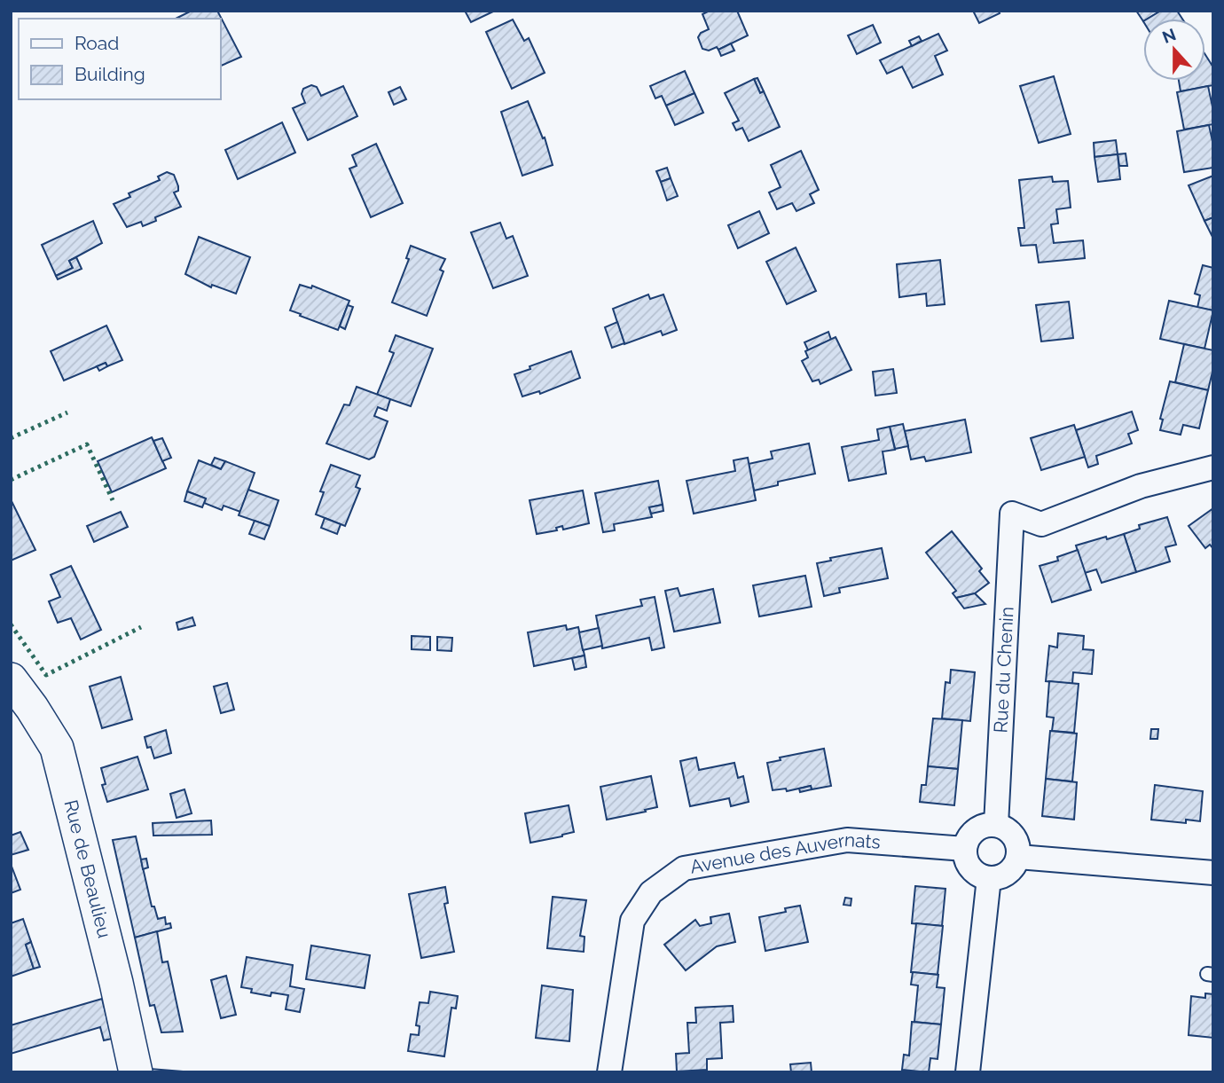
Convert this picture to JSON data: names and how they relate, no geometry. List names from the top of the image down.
{
  "streets": {
    "street": ["Rue du Chenin", "Avenue des Auvernats", "Rue de Beaulieu"]
  },
  "crossings": [
    ["Rue du Chenin", "Avenue des Auvernats"]
  ],
  "legend": ["Road", "Building"],
  "north": "top"
}
